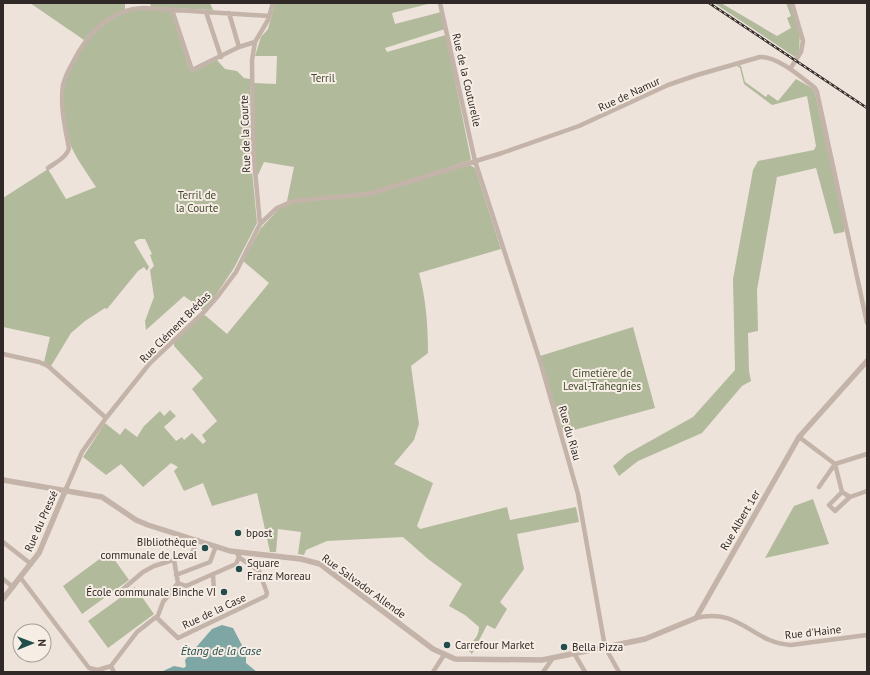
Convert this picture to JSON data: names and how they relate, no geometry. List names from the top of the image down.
{
  "streets": {
    "street": [
      "Rue de la Couturelle",
      "Rue de Namur",
      "Rue de la Courte",
      "Rue Clément Brédas",
      "Rue du Riau",
      "Rue Albert 1er",
      "Rue du Pressé",
      "Rue Salvador Allende",
      "Rue de la Case",
      "Rue d'Haine"
    ]
  },
  "crossings": [
    ["Rue de la Couturelle", "Rue de Namur"],
    ["Rue de la Couturelle", "Rue Clément Brédas"],
    ["Rue de la Couturelle", "Rue du Riau"],
    ["Rue de Namur", "Rue Clément Brédas"],
    ["Rue de Namur", "Rue du Riau"],
    ["Rue de la Courte", "Rue Clément Brédas"],
    ["Rue Clément Brédas", "Rue du Riau"],
    ["Rue Clément Brédas", "Rue du Pressé"],
    ["Rue Clément Brédas", "Rue Salvador Allende"],
    ["Rue du Riau", "Rue Salvador Allende"],
    ["Rue Albert 1er", "Rue d'Haine"],
    ["Rue du Pressé", "Rue Salvador Allende"],
    ["Rue Salvador Allende", "Rue de la Case"]
  ],
  "water": ["Étang de la Case"],
  "parks": ["Terril", "Terril de la Courte", "Cimetière de Leval-Trahegnies"],
  "places": [
    "bpost",
    "BIbliothèque communale de Leval",
    "Square Franz Moreau",
    "École communale Binche VI",
    "Carrefour Market",
    "Bella Pizza"
  ],
  "north": "right"
}
